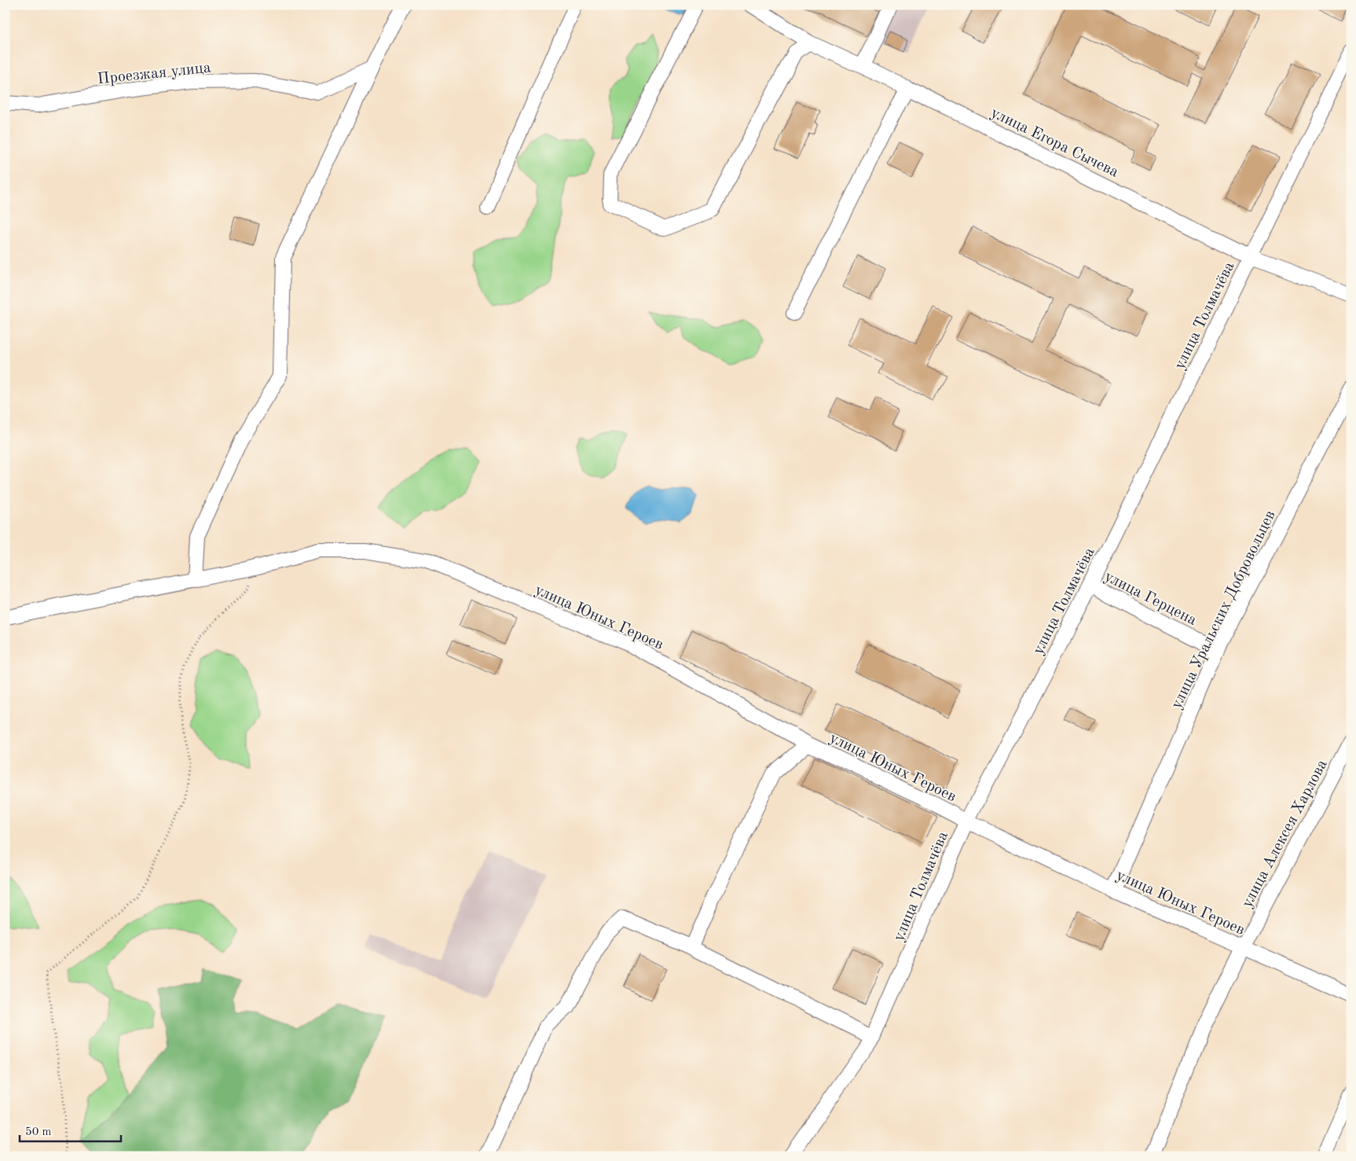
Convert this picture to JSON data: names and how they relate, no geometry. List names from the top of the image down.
{
  "streets": {
    "street": [
      "Проезжая улица",
      "улица Егора Сычева",
      "улица Толмачёва",
      "улица Герцена",
      "улица Уральских Добровольцев",
      "улица Юных Героев",
      "улица Алексея Харлова"
    ]
  },
  "crossings": [
    ["улица Егора Сычева", "улица Толмачёва"],
    ["улица Толмачёва", "улица Герцена"],
    ["улица Толмачёва", "улица Юных Героев"],
    ["улица Герцена", "улица Уральских Добровольцев"],
    ["улица Уральских Добровольцев", "улица Юных Героев"],
    ["улица Юных Героев", "улица Алексея Харлова"]
  ],
  "scale_bar": "50 m"
}
